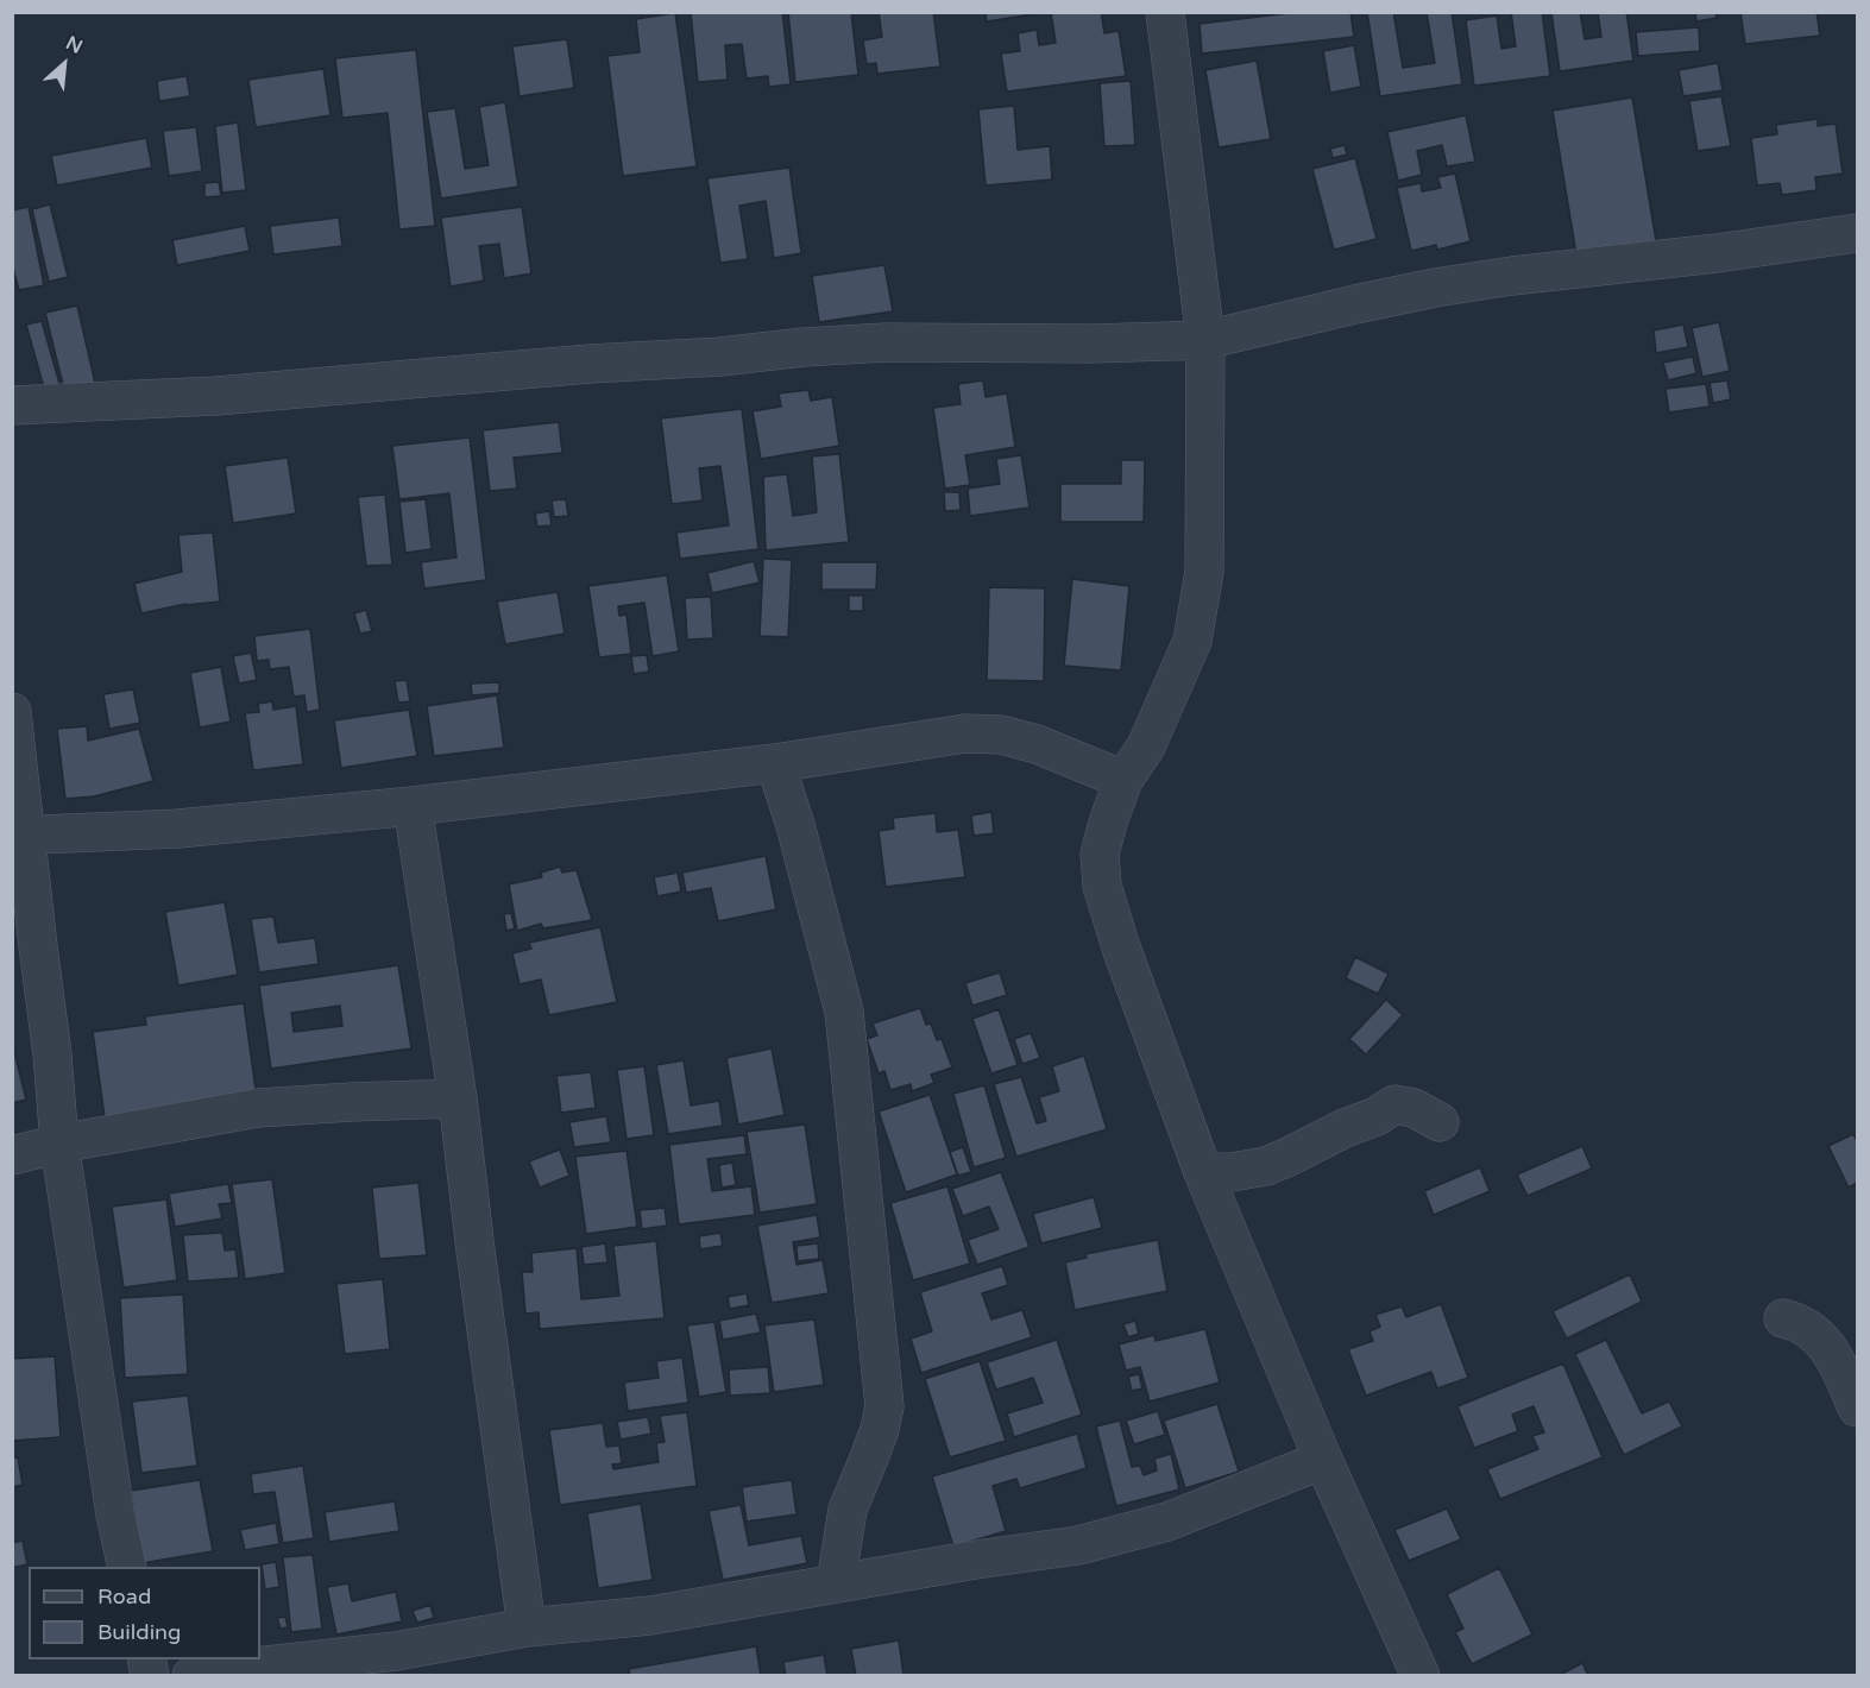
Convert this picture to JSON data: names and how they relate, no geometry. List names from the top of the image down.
{
  "legend": ["Road", "Building"],
  "north": "top right"
}
